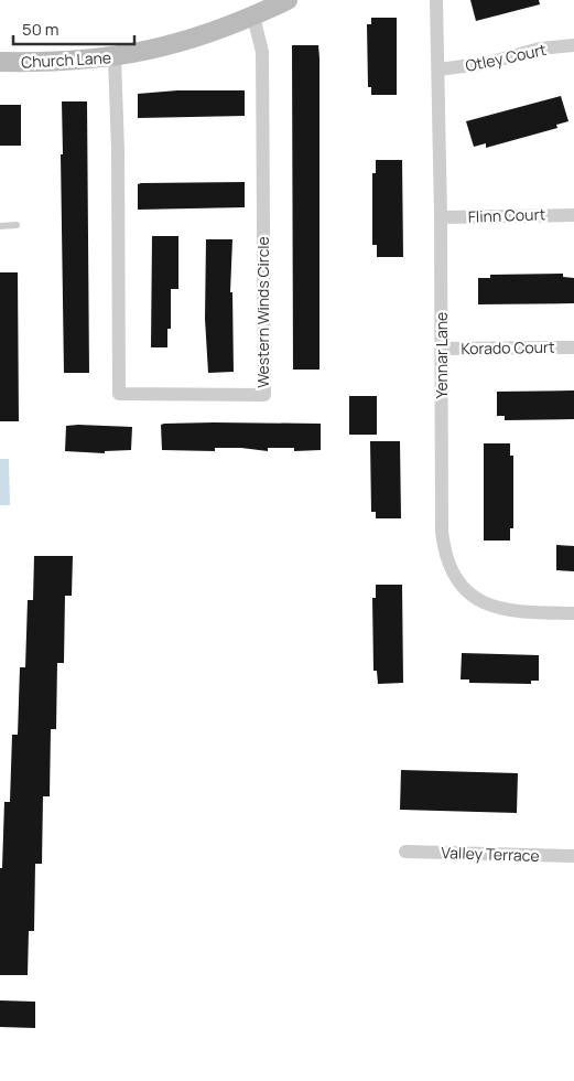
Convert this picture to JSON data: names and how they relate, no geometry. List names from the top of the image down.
{
  "streets": {
    "street": [
      "Otley Court",
      "Church Lane",
      "Flinn Court",
      "Western Winds Circle",
      "Korado Court",
      "Yennar Lane",
      "Valley Terrace"
    ]
  },
  "crossings": [
    ["Otley Court", "Yennar Lane"],
    ["Church Lane", "Western Winds Circle"],
    ["Flinn Court", "Yennar Lane"],
    ["Korado Court", "Yennar Lane"]
  ],
  "scale_bar": "50 m"
}
